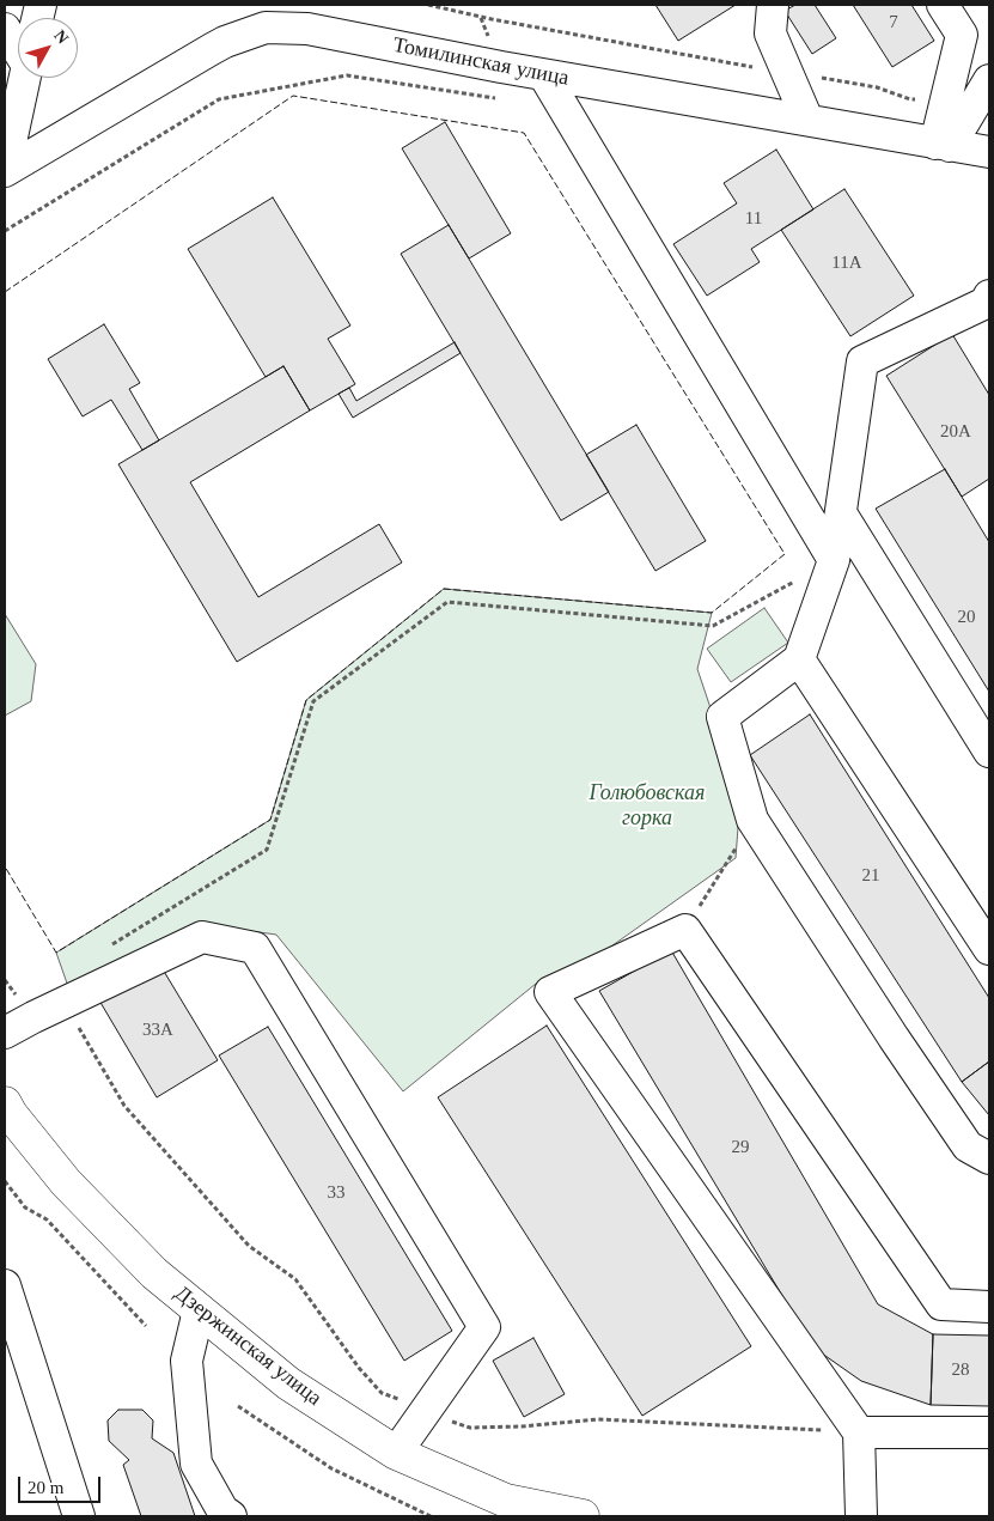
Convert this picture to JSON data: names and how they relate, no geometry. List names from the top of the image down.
{
  "streets": {
    "main road": ["Дзержинская улица"],
    "street": ["Томилинская улица"]
  },
  "parks": ["Голюбовская горка"],
  "house_numbers": [
    "7",
    "11",
    "11А",
    "20А",
    "20",
    "21",
    "33А",
    "29",
    "33",
    "28"
  ],
  "scale_bar": "20 m",
  "north": "top right"
}
